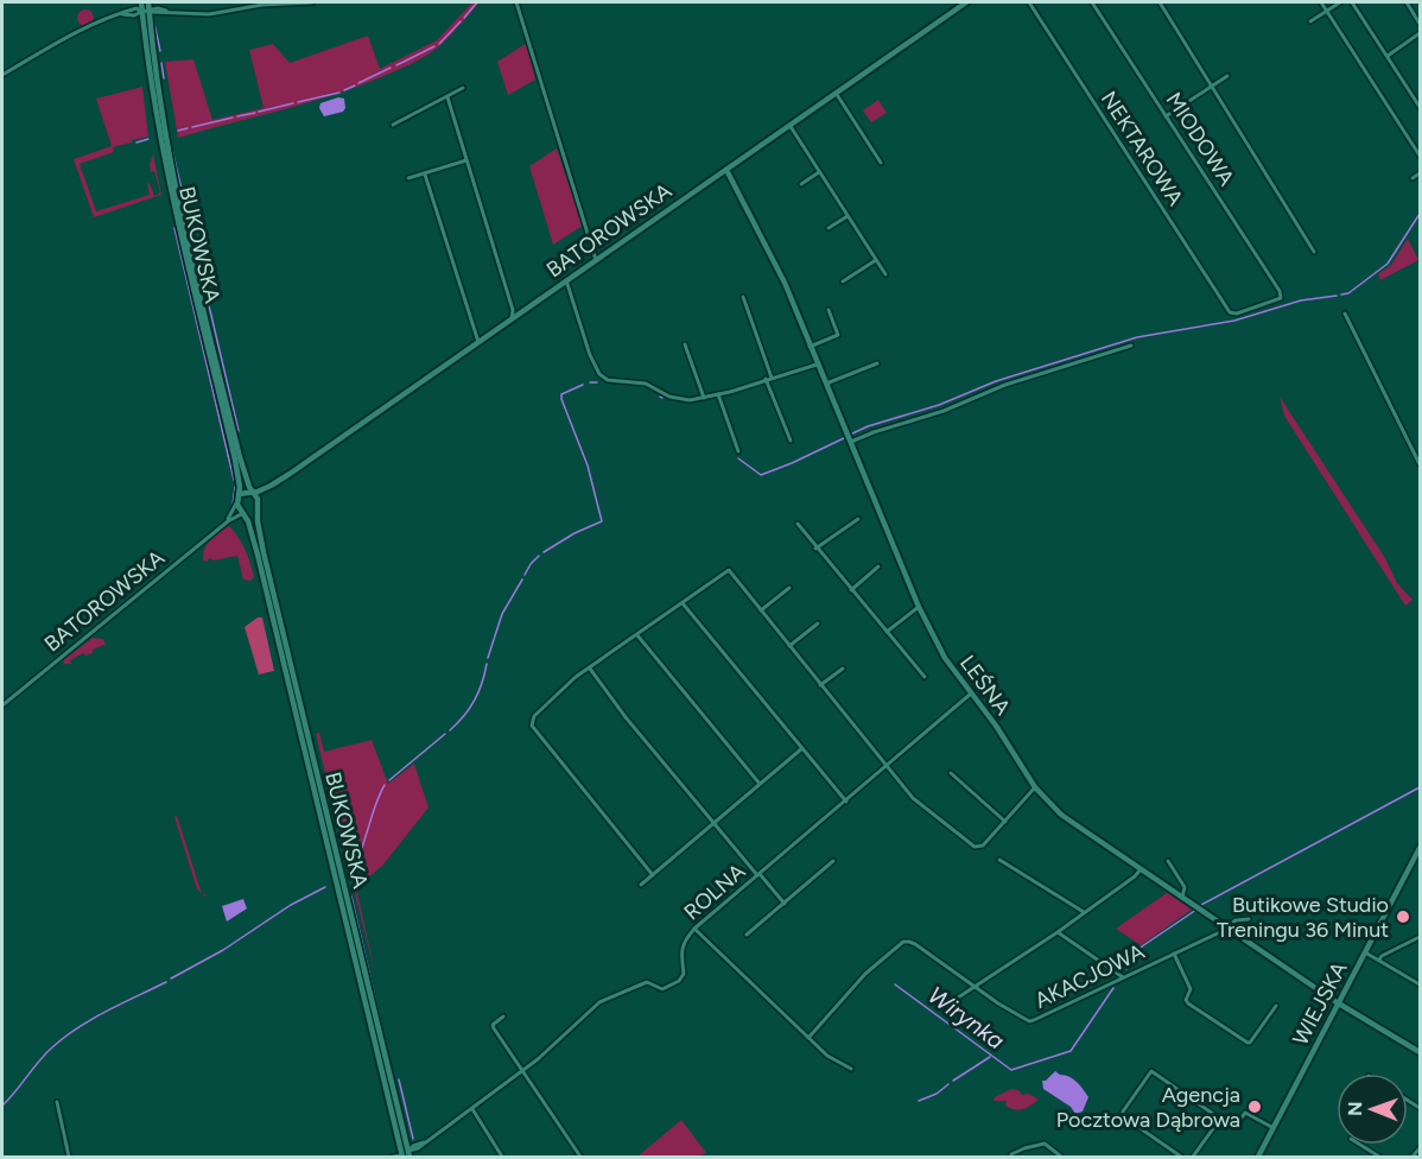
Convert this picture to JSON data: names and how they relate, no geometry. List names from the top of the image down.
{
  "streets": {
    "street": [
      "MIODOWA",
      "NEKTAROWA",
      "BATOROWSKA",
      "BUKOWSKA",
      "LEŚNA",
      "ROLNA",
      "AKACJOWA",
      "WIEJSKA"
    ]
  },
  "crossings": [
    ["MIODOWA", "NEKTAROWA"],
    ["BATOROWSKA", "BUKOWSKA"],
    ["BATOROWSKA", "LEŚNA"],
    ["BUKOWSKA", "ROLNA"],
    ["LEŚNA", "ROLNA"],
    ["LEŚNA", "AKACJOWA"],
    ["LEŚNA", "WIEJSKA"]
  ],
  "water": ["Wirynka"],
  "places": ["Butikowe Studio Treningu 36 Minut", "Agencja Pocztowa Dąbrowa"],
  "north": "left"
}
